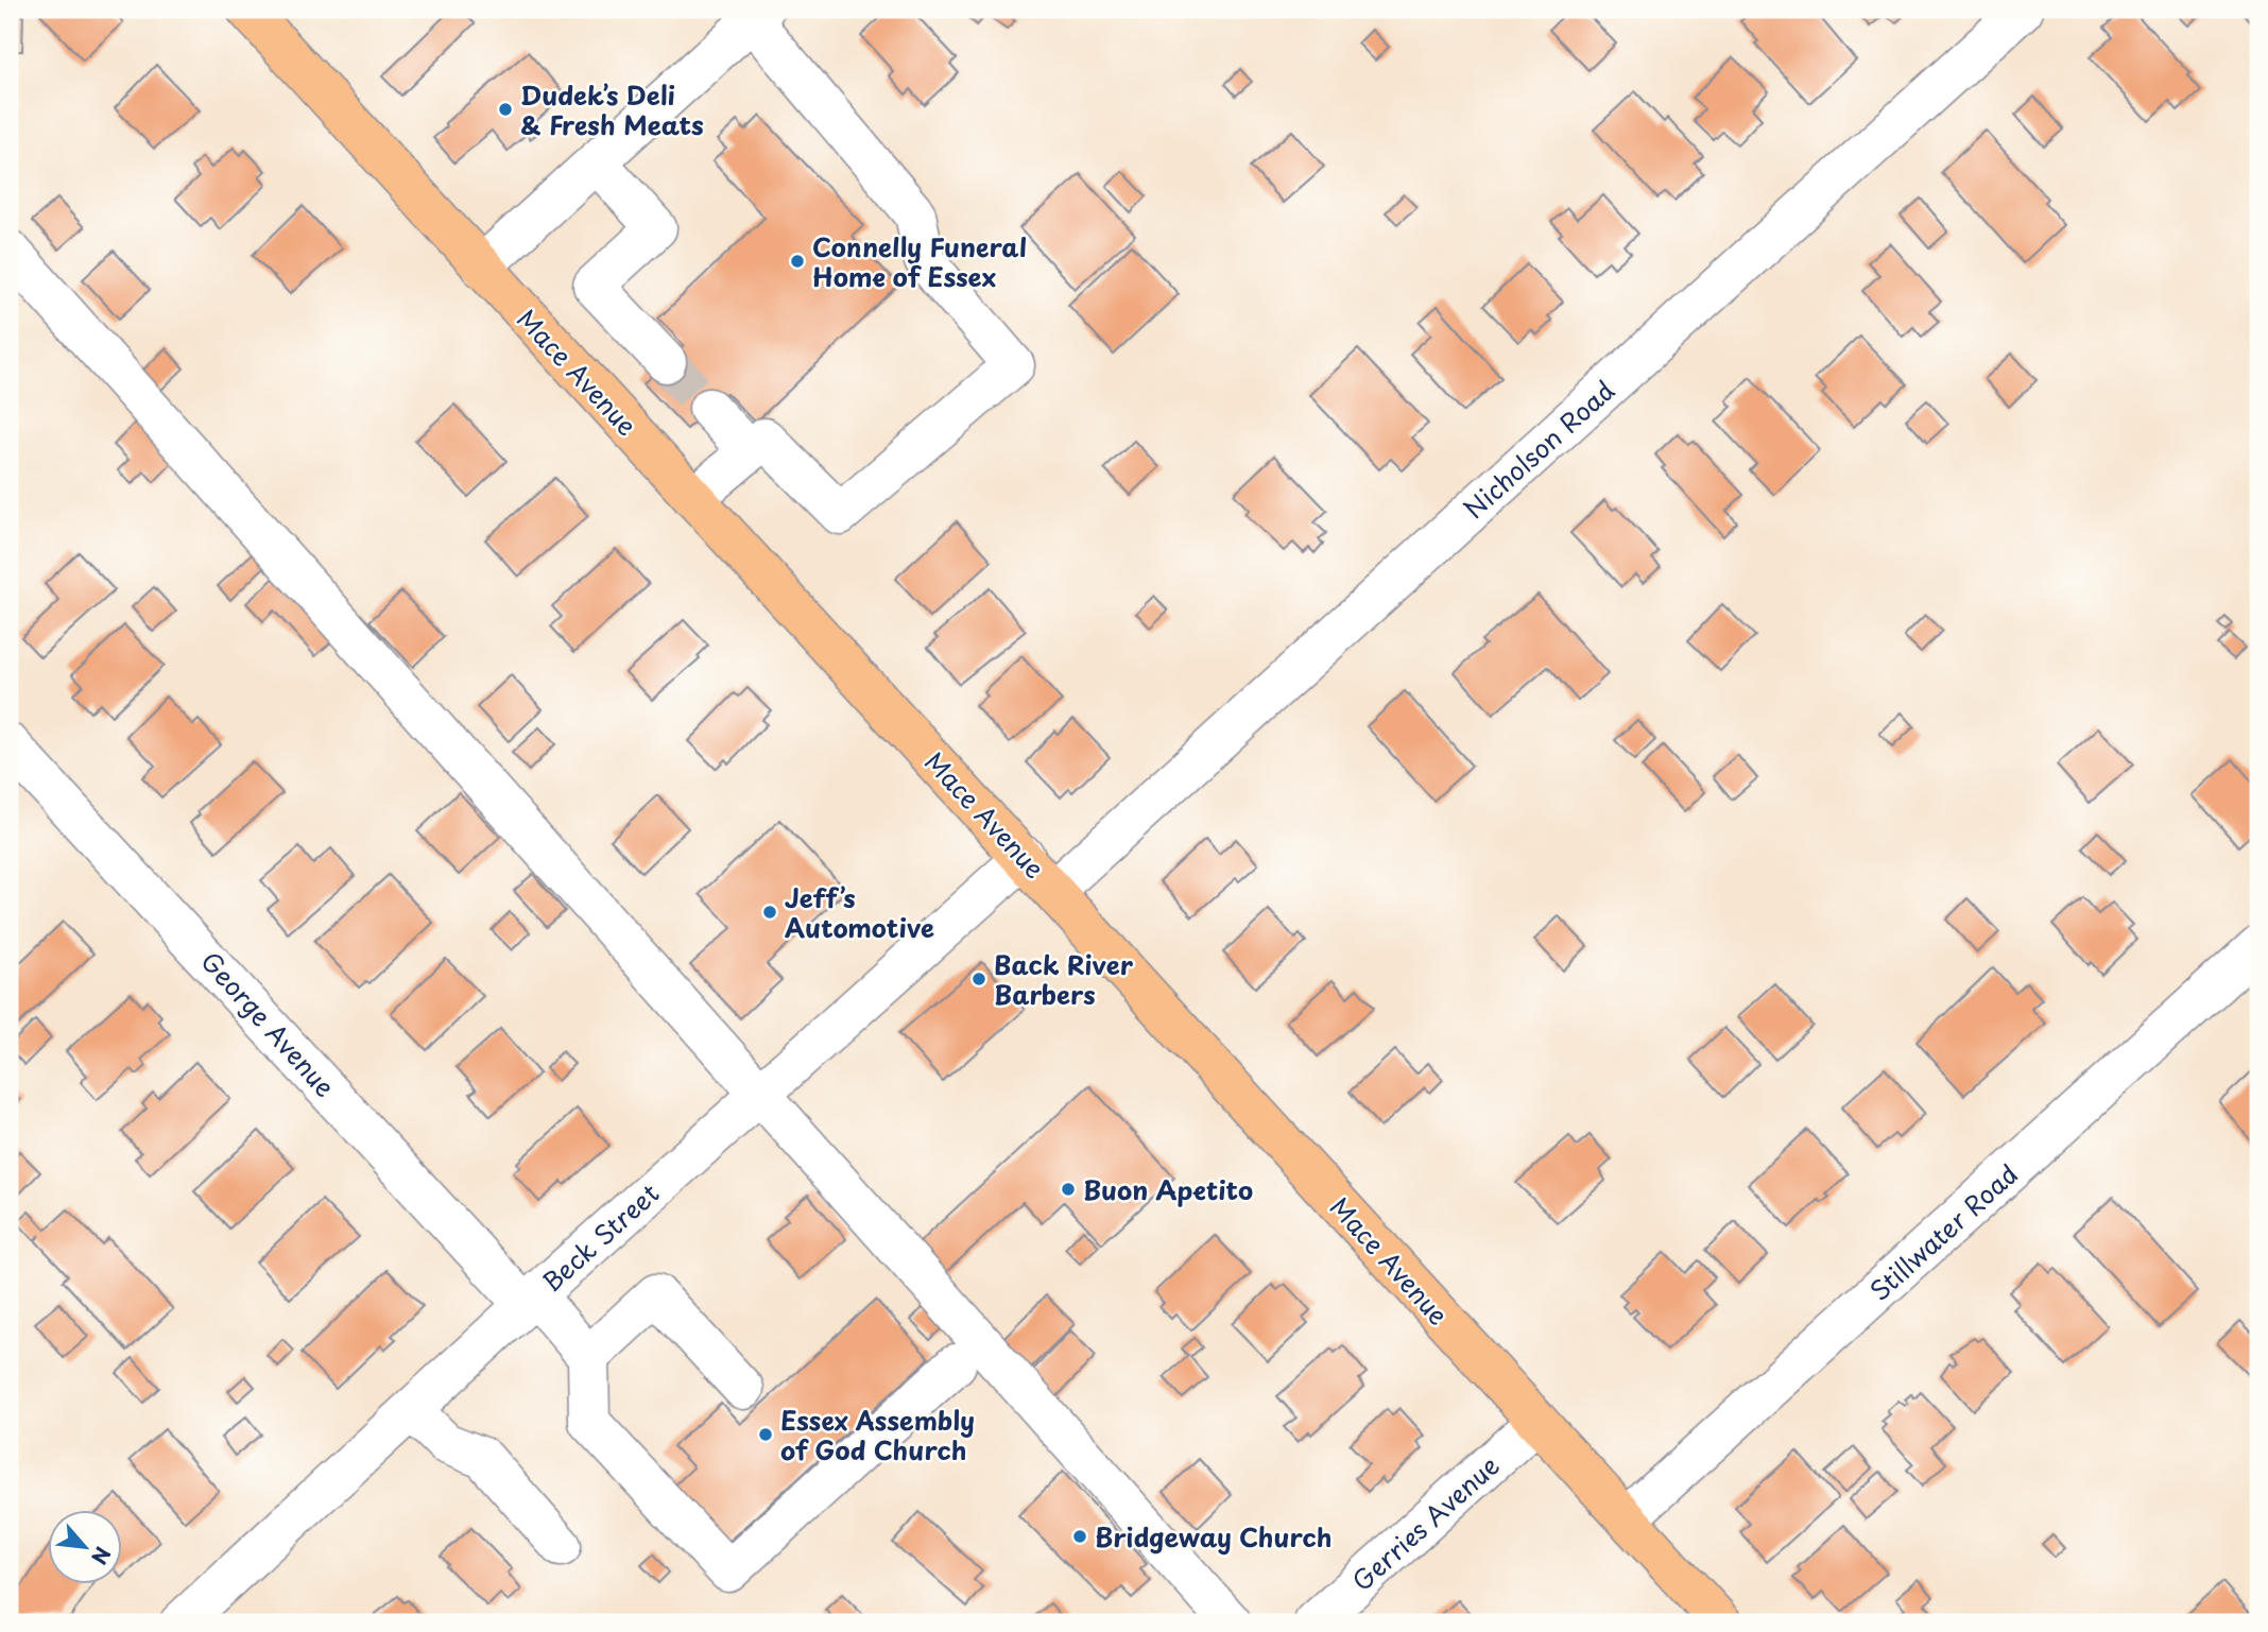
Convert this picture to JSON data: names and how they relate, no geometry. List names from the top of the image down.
{
  "streets": {
    "main road": ["Mace Avenue"],
    "street": [
      "Nicholson Road",
      "George Avenue",
      "Stillwater Road",
      "Beck Street",
      "Gerries Avenue"
    ]
  },
  "crossings": [
    ["Mace Avenue", "Nicholson Road"],
    ["Mace Avenue", "Stillwater Road"],
    ["Mace Avenue", "Beck Street"],
    ["Mace Avenue", "Gerries Avenue"],
    ["George Avenue", "Beck Street"]
  ],
  "places": [
    "Dudek’s Deli & Fresh Meats",
    "Connelly Funeral Home of Essex",
    "Jeff’s Automotive",
    "Back River Barbers",
    "Buon Apetito",
    "Essex Assembly of God Church",
    "Bridgeway Church"
  ],
  "north": "bottom right"
}
